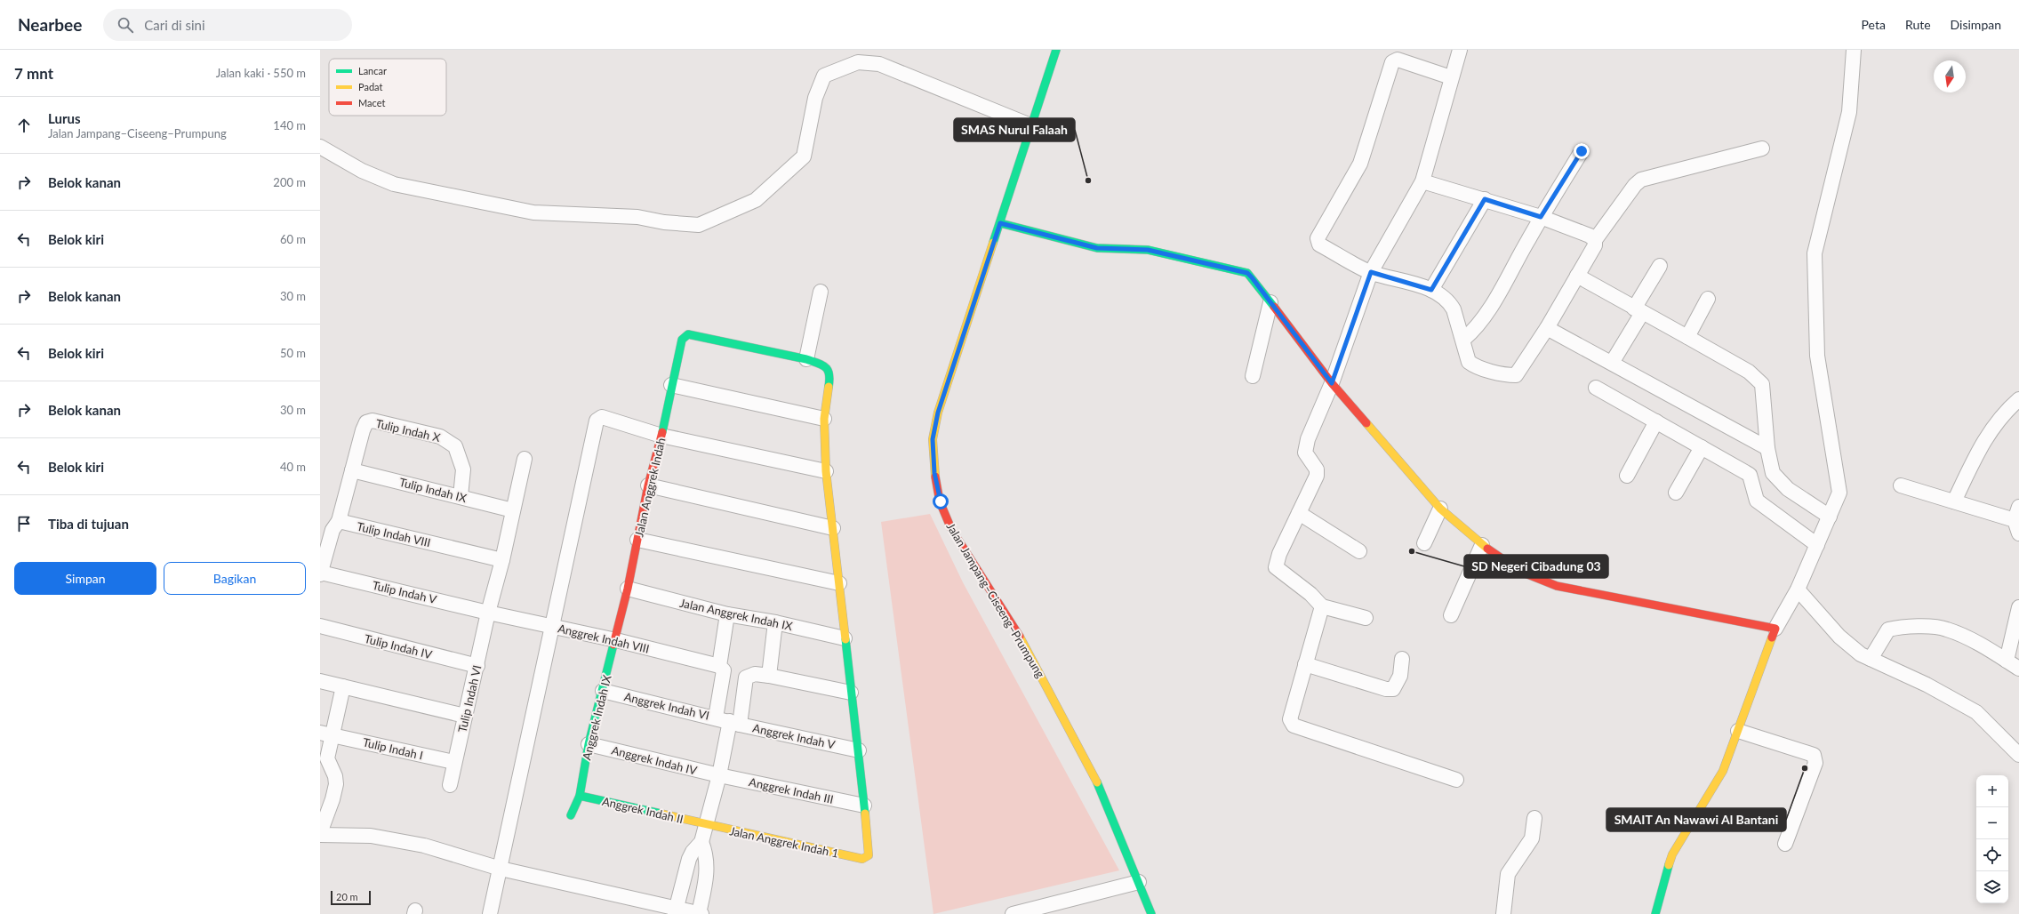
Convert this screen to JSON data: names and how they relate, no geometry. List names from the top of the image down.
{
  "streets": {
    "street": [
      "Tulip Indah X",
      "Jalan Anggrek Indah",
      "Tulip Indah IX",
      "Tulip Indah VIII",
      "Tulip Indah V",
      "Jalan Jampang–Ciseeng–Prumpung",
      "Jalan Anggrek Indah IX",
      "Anggrek Indah VIII",
      "Tulip Indah IV",
      "Tulip Indah VI",
      "Anggrek Indah VI",
      "Anggrek Indah IX",
      "Anggrek Indah V",
      "Tulip Indah I",
      "Anggrek Indah IV",
      "Anggrek Indah III",
      "Anggrek Indah II",
      "Jalan Anggrek Indah 1"
    ]
  },
  "crossings": [
    ["Tulip Indah X", "Tulip Indah IX"],
    ["Tulip Indah X", "Tulip Indah VIII"],
    ["Jalan Anggrek Indah", "Jalan Anggrek Indah IX"],
    ["Jalan Anggrek Indah", "Anggrek Indah VIII"],
    ["Jalan Anggrek Indah", "Anggrek Indah IX"],
    ["Tulip Indah IX", "Tulip Indah VI"],
    ["Tulip Indah VIII", "Tulip Indah VI"],
    ["Tulip Indah V", "Anggrek Indah VIII"],
    ["Tulip Indah V", "Tulip Indah VI"],
    ["Anggrek Indah VIII", "Tulip Indah VI"],
    ["Anggrek Indah VIII", "Anggrek Indah IX"],
    ["Tulip Indah IV", "Tulip Indah VI"],
    ["Tulip Indah VI", "Tulip Indah I"],
    ["Anggrek Indah VI", "Anggrek Indah IX"],
    ["Anggrek Indah VI", "Anggrek Indah V"],
    ["Anggrek Indah IX", "Anggrek Indah IV"],
    ["Anggrek Indah IX", "Anggrek Indah II"],
    ["Anggrek Indah IV", "Anggrek Indah III"],
    ["Anggrek Indah III", "Jalan Anggrek Indah 1"],
    ["Anggrek Indah II", "Jalan Anggrek Indah 1"]
  ],
  "places": ["SMAS Nurul Falaah", "SD Negeri Cibadung 03", "SMAIT An Nawawi Al Bantani"],
  "legend": ["Lancar", "Padat", "Macet"],
  "scale_bar": "20 m",
  "north": "bottom",
  "page": {
    "header": "Nearbee",
    "search": "Cari di sini",
    "nav": ["Peta", "Rute", "Disimpan"],
    "heading": ["7 mnt", "Jalan kaki · 550 m"],
    "list": [
      ["Lurus", "Jalan Jampang–Ciseeng–Prumpung", "140 m"],
      ["Belok kanan", "200 m"],
      ["Belok kiri", "60 m"],
      ["Belok kanan", "30 m"],
      ["Belok kiri", "50 m"],
      ["Belok kanan", "30 m"],
      ["Belok kiri", "40 m"],
      "Tiba di tujuan"
    ],
    "buttons": ["Simpan", "Bagikan"],
    "map_buttons": ["+", "−"],
    "scale": "20 m"
  }
}
